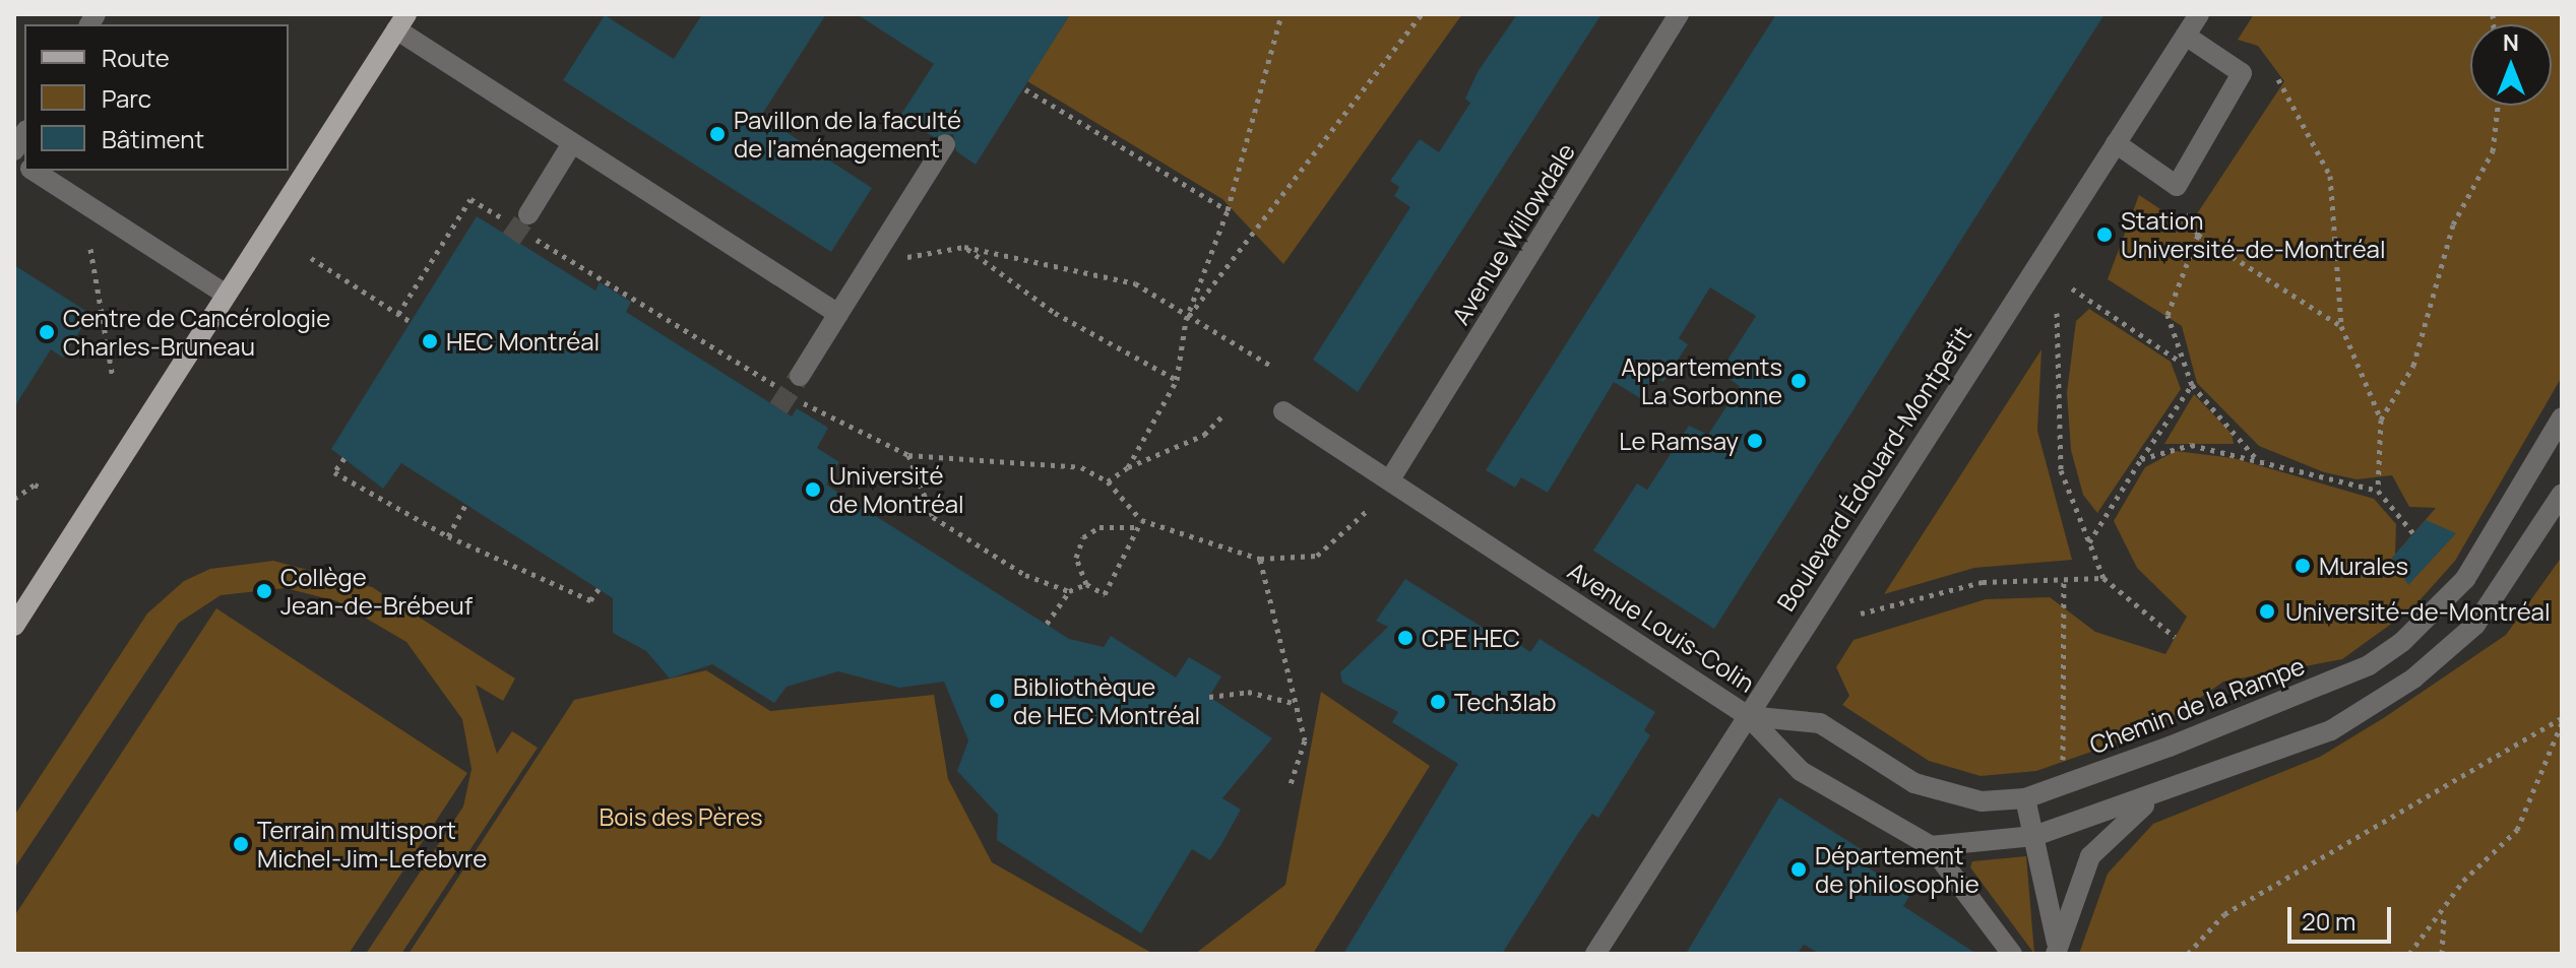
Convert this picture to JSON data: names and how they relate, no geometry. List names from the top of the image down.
{
  "streets": {
    "street": [
      "Avenue Willowdale",
      "Boulevard Édouard-Montpetit",
      "Avenue Louis-Colin",
      "Chemin de la Rampe"
    ]
  },
  "crossings": [
    ["Avenue Willowdale", "Avenue Louis-Colin"],
    ["Boulevard Édouard-Montpetit", "Avenue Louis-Colin"],
    ["Boulevard Édouard-Montpetit", "Chemin de la Rampe"],
    ["Avenue Louis-Colin", "Chemin de la Rampe"]
  ],
  "parks": ["Bois des Pères"],
  "places": [
    "Pavillon de la faculté de l'aménagement",
    "Station Université-de-Montréal",
    "Centre de Cancérologie Charles-Bruneau",
    "HEC Montréal",
    "Appartements La Sorbonne",
    "Le Ramsay",
    "Université de Montréal",
    "Murales",
    "Collège Jean-de-Brébeuf",
    "Université-de-Montréal",
    "CPE HEC",
    "Bibliothèque de HEC Montréal",
    "Tech3lab",
    "Terrain multisport Michel-Jim-Lefebvre",
    "Département de philosophie"
  ],
  "legend": ["Route", "Parc", "Bâtiment"],
  "scale_bar": "20 m",
  "north": "top"
}
